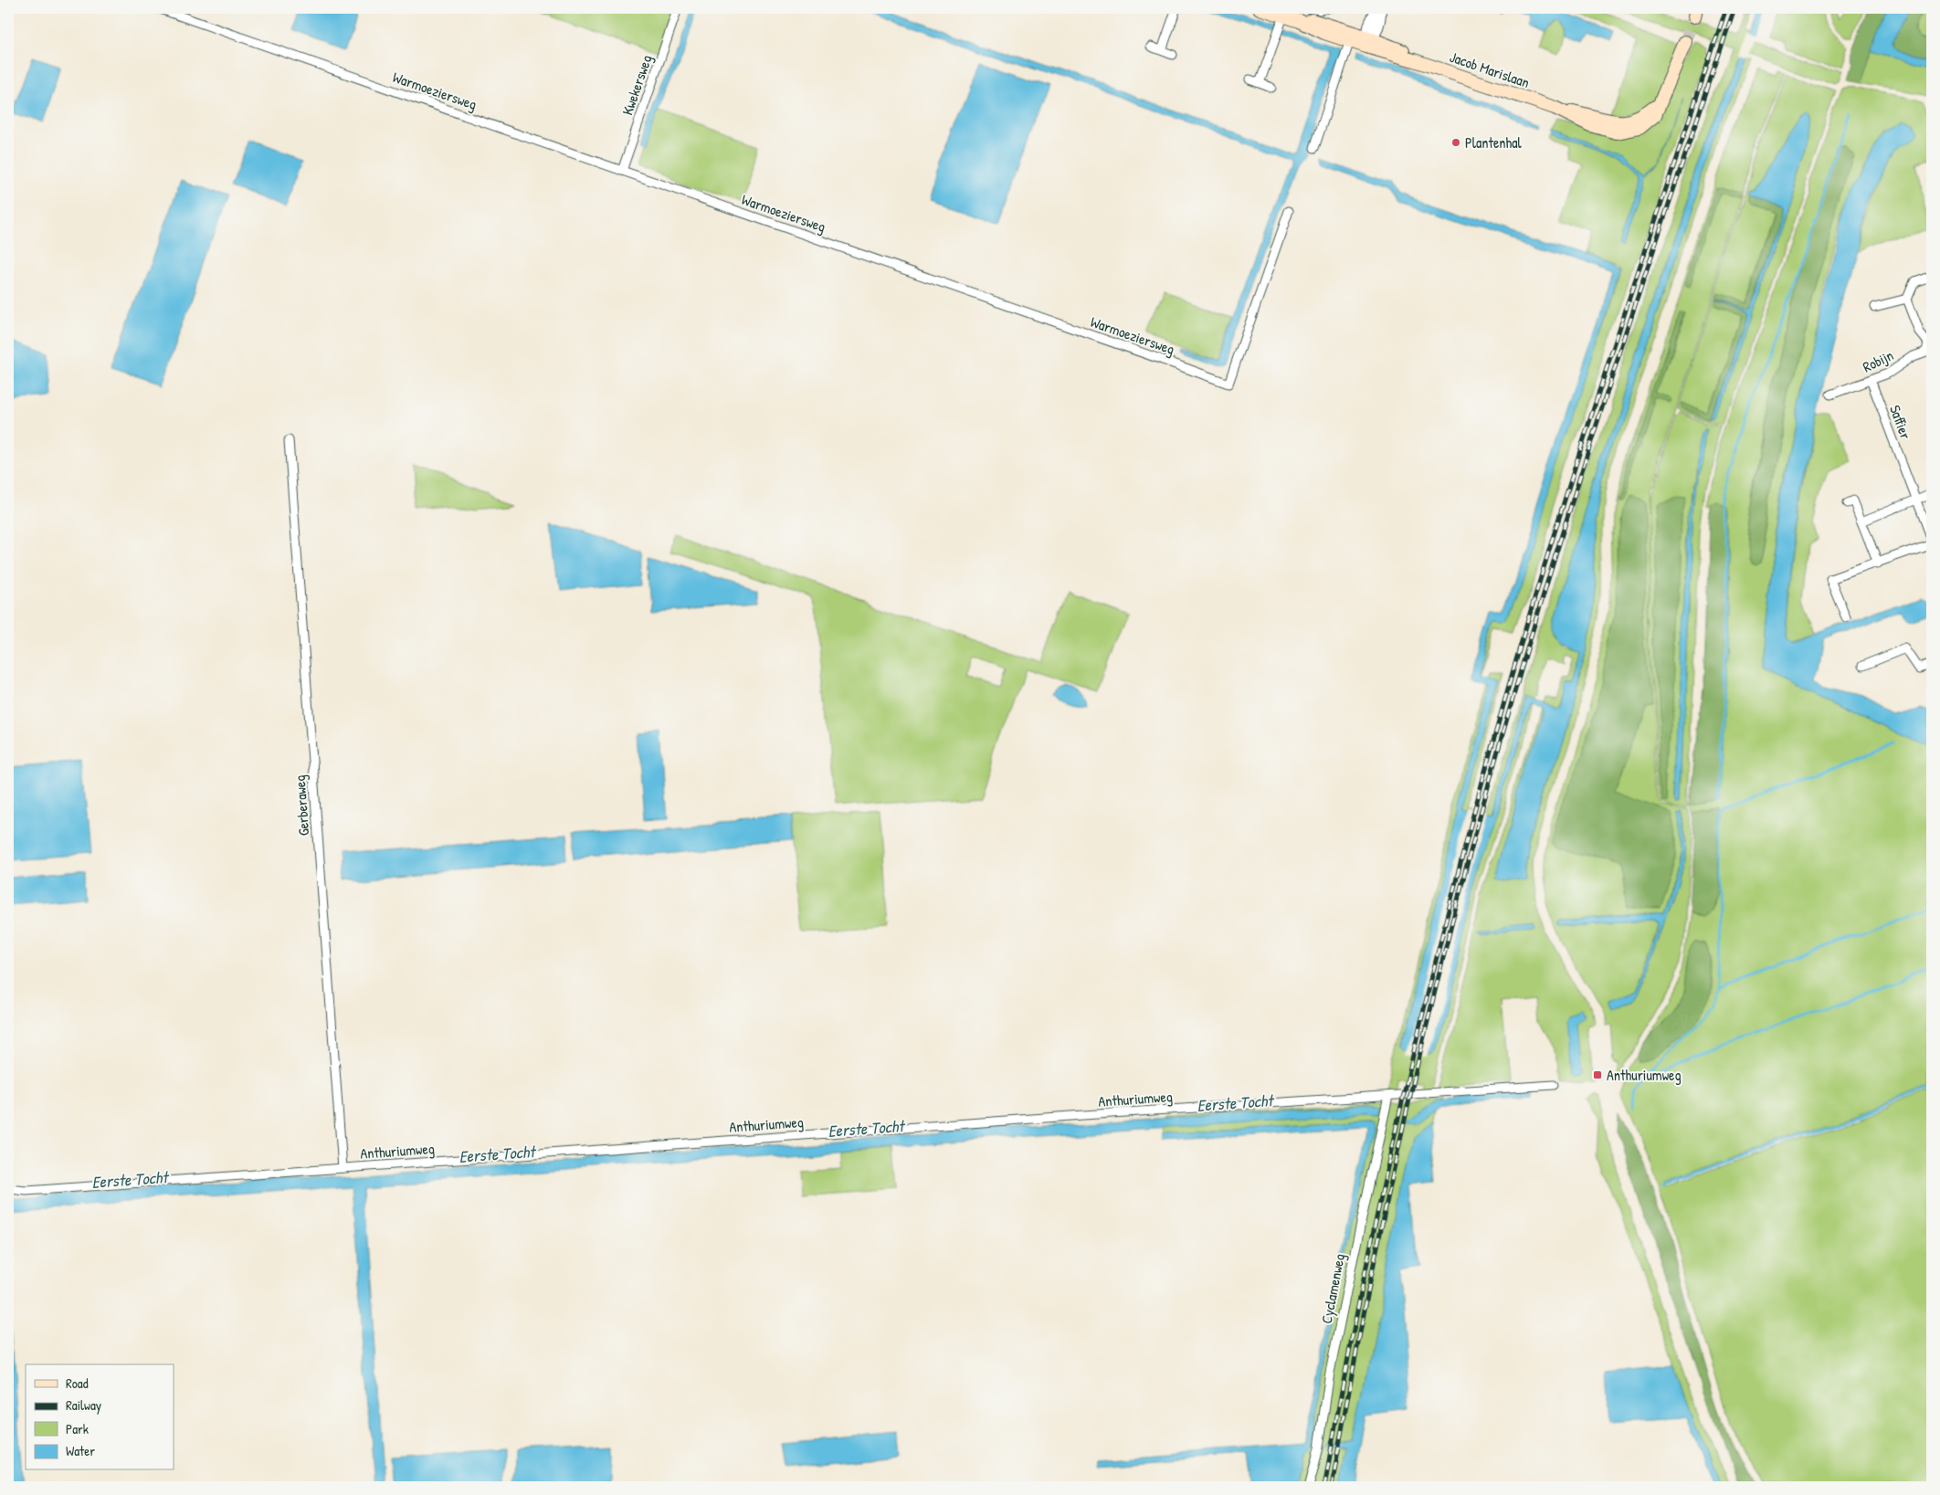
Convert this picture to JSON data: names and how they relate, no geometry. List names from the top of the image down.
{
  "streets": {
    "main road": ["Jacob Marislaan"],
    "street": [
      "Kwekersweg",
      "Warmoeziersweg",
      "Robijn",
      "Saffier",
      "Gerberaweg",
      "Anthuriumweg",
      "Cyclamenweg"
    ]
  },
  "crossings": [
    ["Kwekersweg", "Warmoeziersweg"],
    ["Robijn", "Saffier"],
    ["Gerberaweg", "Anthuriumweg"],
    ["Anthuriumweg", "Cyclamenweg"]
  ],
  "water": ["Eerste Tocht"],
  "places": {
    "other": ["Plantenhal"],
    "transit": ["Anthuriumweg"]
  },
  "legend": [
    "Road",
    "Railway",
    "Park",
    "Water"
  ]
}
